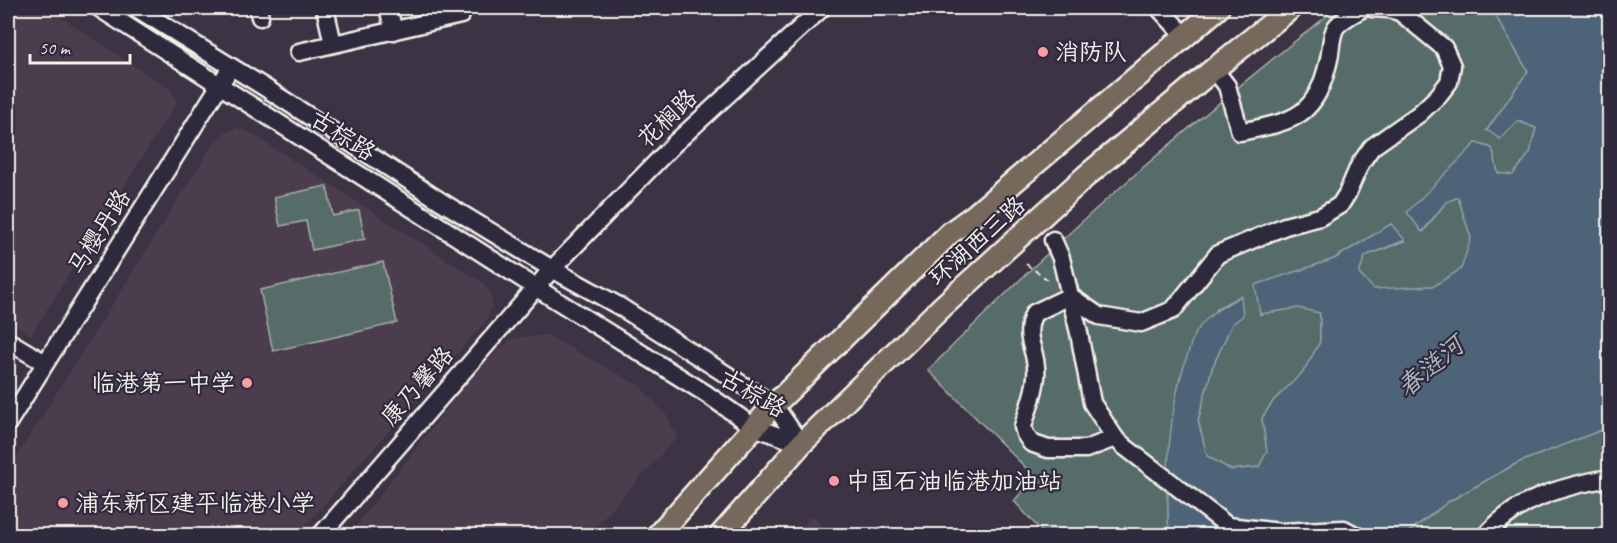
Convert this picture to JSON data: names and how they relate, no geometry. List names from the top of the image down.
{
  "streets": {
    "main road": ["环湖西三路"],
    "street": [
      "花榈路",
      "古棕路",
      "马樱丹路",
      "康乃馨路"
    ]
  },
  "crossings": [
    ["花榈路", "古棕路"],
    ["花榈路", "康乃馨路"],
    ["古棕路", "马樱丹路"],
    ["古棕路", "环湖西三路"],
    ["古棕路", "康乃馨路"]
  ],
  "water": ["春涟河"],
  "places": [
    "消防队",
    "临港第一中学",
    "中国石油临港加油站",
    "浦东新区建平临港小学"
  ],
  "scale_bar": "50 m"
}
